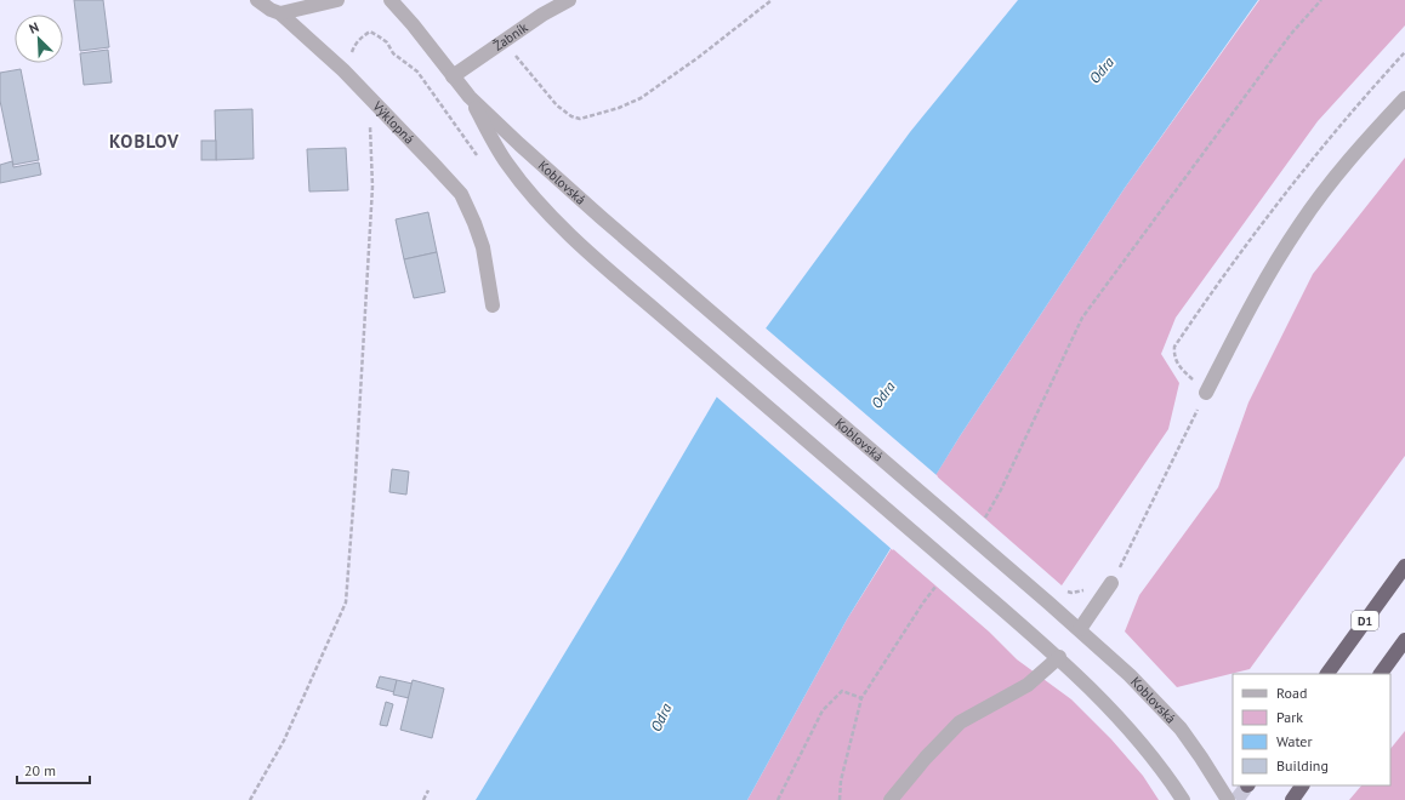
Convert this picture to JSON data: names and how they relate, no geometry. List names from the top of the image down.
{
  "streets": {
    "highway": ["D1"],
    "street": ["Žabník", "Výklopná", "Koblovská"]
  },
  "crossings": [
    ["Žabník", "Koblovská"]
  ],
  "districts": ["KOBLOV"],
  "water": ["Odra"],
  "legend": [
    "Road",
    "Park",
    "Water",
    "Building"
  ],
  "scale_bar": "20 m",
  "north": "top left"
}
